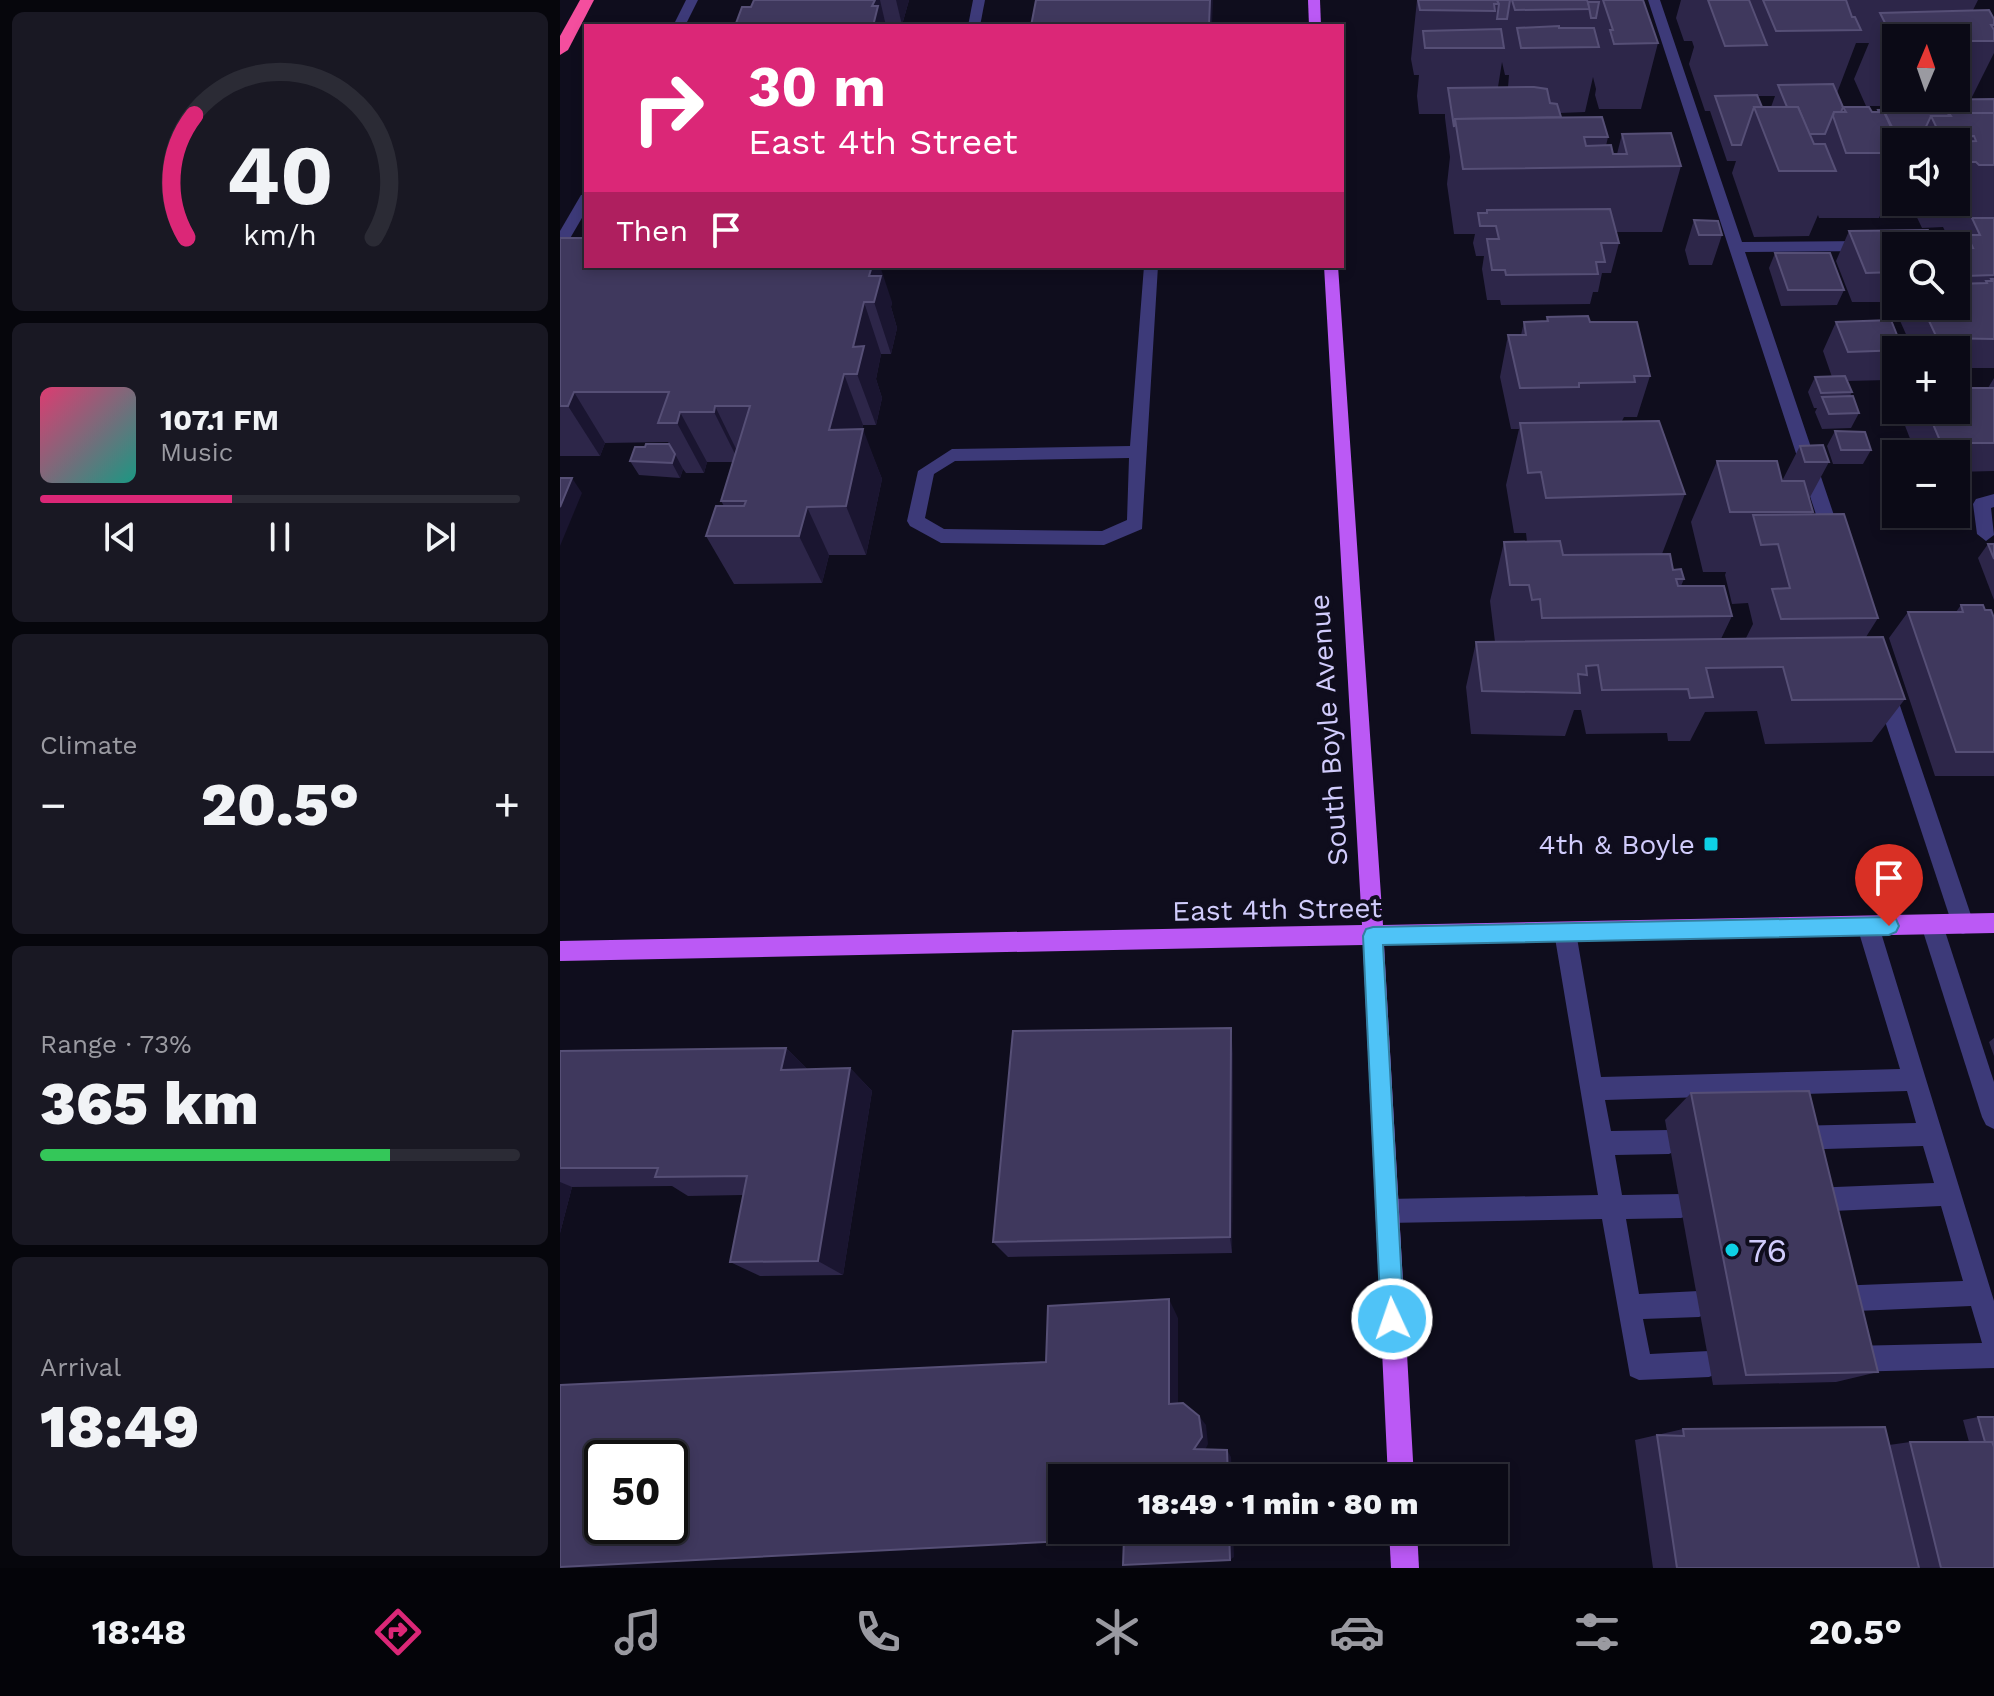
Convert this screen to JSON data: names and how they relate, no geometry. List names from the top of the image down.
{
  "streets": {
    "main road": ["South Boyle Avenue", "East 4th Street"]
  },
  "crossings": [
    ["South Boyle Avenue", "East 4th Street"]
  ],
  "places": {
    "transit": ["4th & Boyle"],
    "other": ["76"]
  },
  "north": "top",
  "page": {
    "map_buttons": ["+", "−"],
    "turn": ["30 m", "East 4th Street"],
    "then": "Then",
    "song": ["107.1 FM", "Music"],
    "tile": [
      "Climate",
      ["Range · 73%", "365 km"],
      ["Arrival", "18:49"]
    ],
    "heat": ["−", "20.5°", "+"],
    "limit": "50",
    "trip": "18:49 · 1 min · 80 m",
    "tabs": ["18:48", "20.5°"],
    "gauge": ["40", "km/h"]
  }
}
